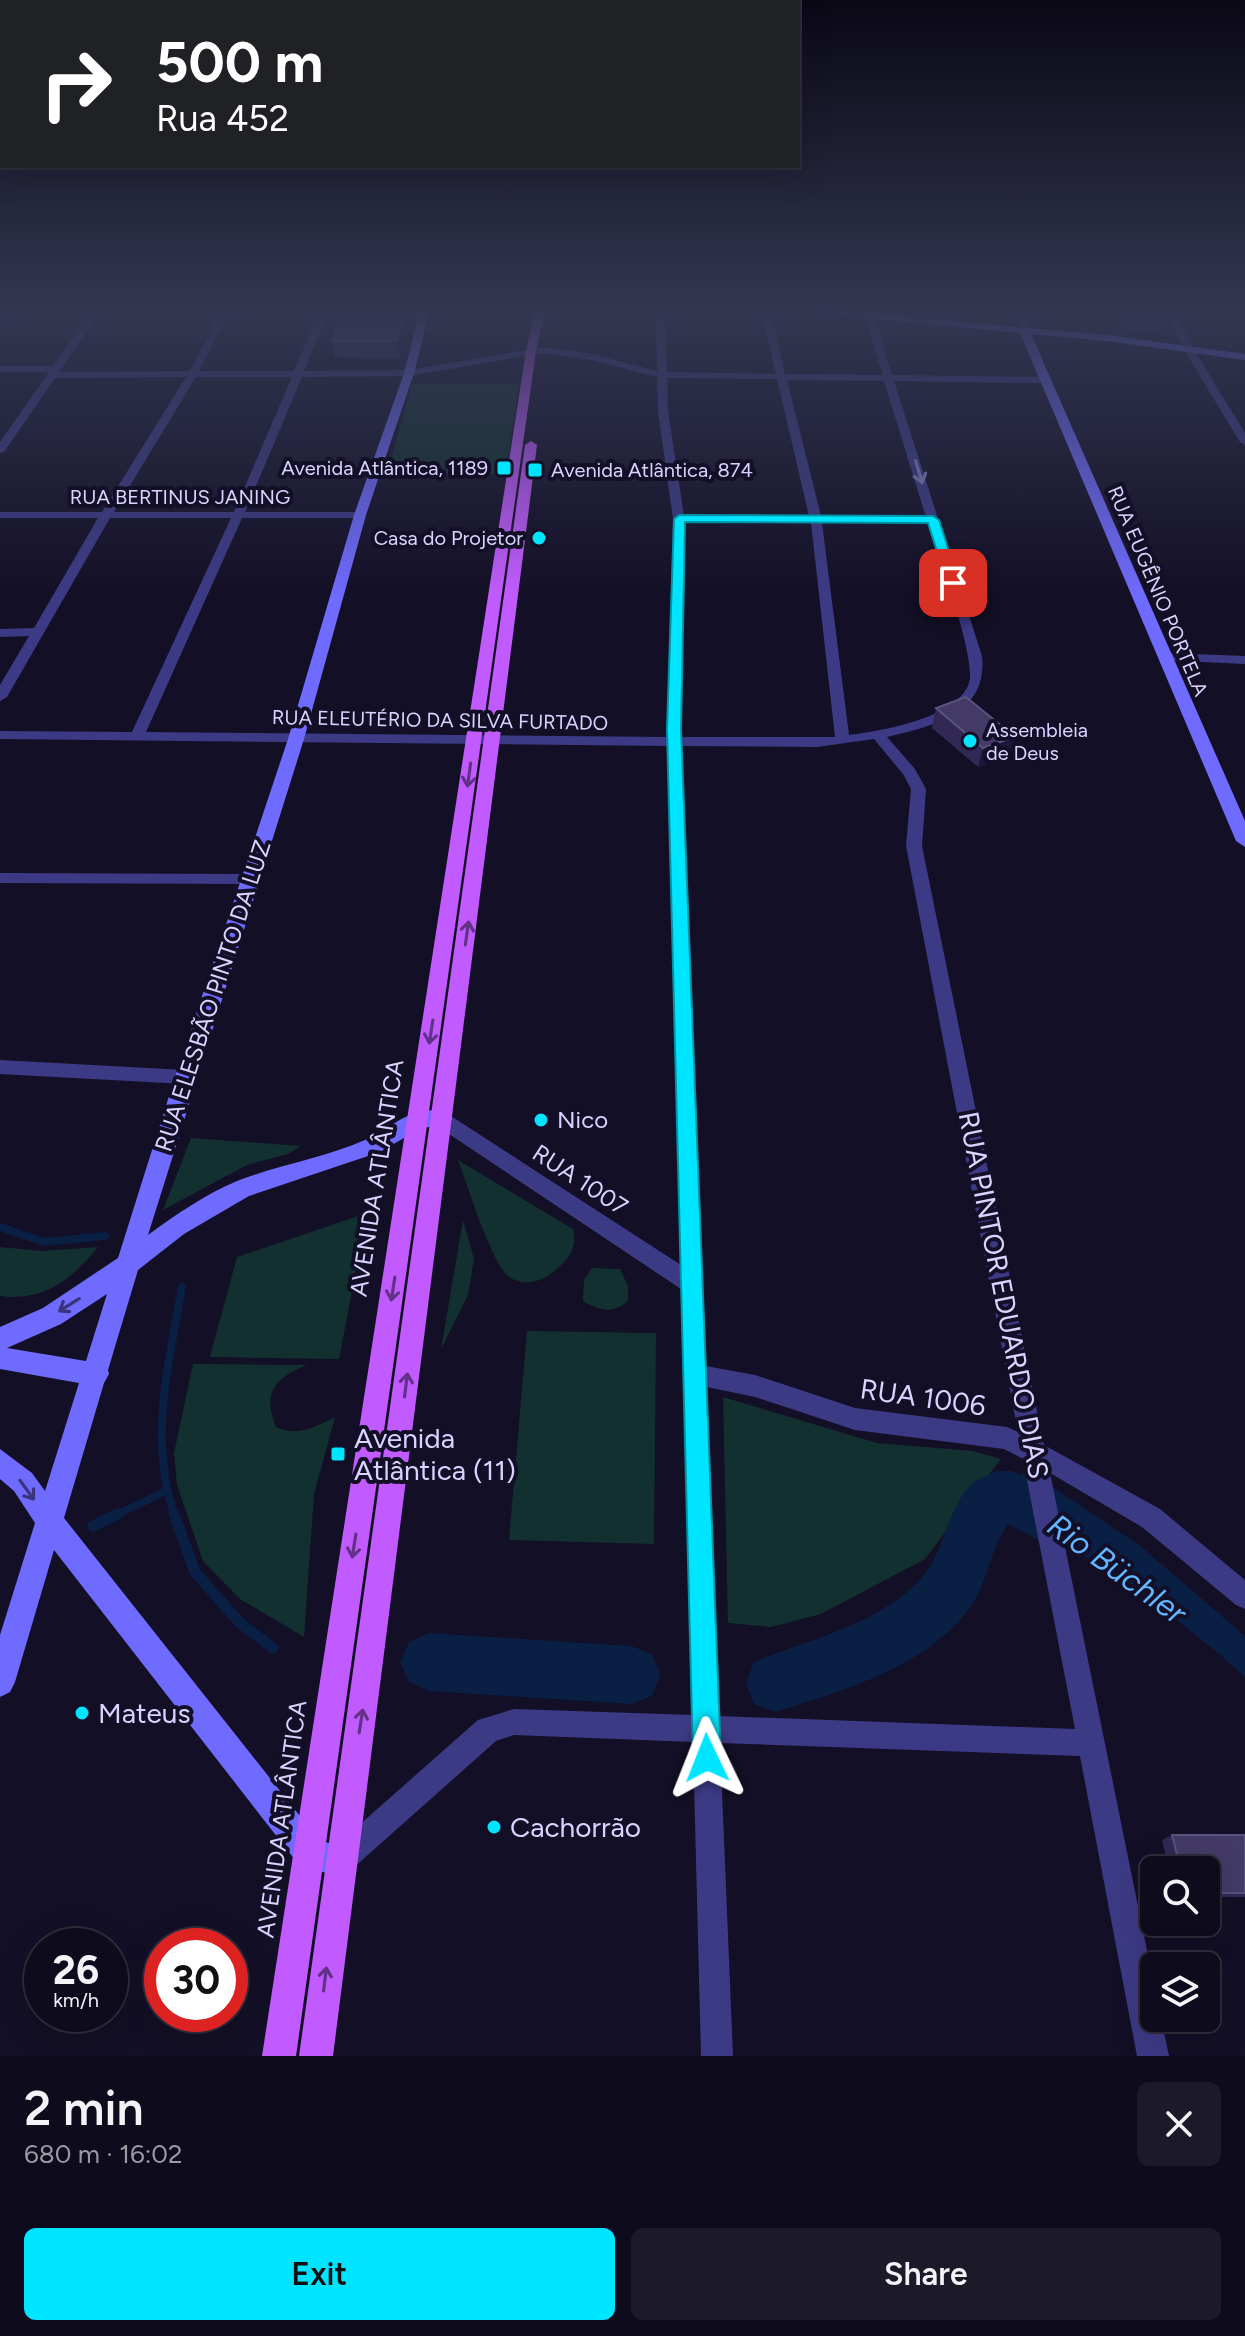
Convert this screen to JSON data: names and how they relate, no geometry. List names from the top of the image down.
{
  "streets": {
    "main road": ["AVENIDA ATLÂNTICA"],
    "street": [
      "RUA BERTINUS JANING",
      "RUA EUGÊNIO PORTELA",
      "RUA ELEUTÉRIO DA SILVA FURTADO",
      "RUA ELESBÃO PINTO DA LUZ",
      "RUA 1007",
      "RUA PINTOR EDUARDO DIAS",
      "RUA 1006"
    ]
  },
  "crossings": [
    ["RUA BERTINUS JANING", "RUA ELESBÃO PINTO DA LUZ"],
    ["RUA ELEUTÉRIO DA SILVA FURTADO", "RUA ELESBÃO PINTO DA LUZ"],
    ["RUA ELEUTÉRIO DA SILVA FURTADO", "AVENIDA ATLÂNTICA"],
    ["RUA ELEUTÉRIO DA SILVA FURTADO", "RUA PINTOR EDUARDO DIAS"],
    ["AVENIDA ATLÂNTICA", "RUA 1007"],
    ["RUA PINTOR EDUARDO DIAS", "RUA 1006"]
  ],
  "water": ["Rio Büchler"],
  "places": {
    "transit": ["Avenida Atlântica, 1189", "Avenida Atlântica, 874", "Avenida Atlântica (11)"],
    "other": [
      "Casa do Projetor",
      "Assembleia de Deus",
      "Nico",
      "Mateus",
      "Cachorrão"
    ]
  },
  "page": {
    "turn": ["500 m", "Rua 452"],
    "speed": "26 km/h",
    "limit": "30",
    "heading": ["2 min", "680 m · 16:02"],
    "buttons": ["Exit", "Share"]
  }
}
